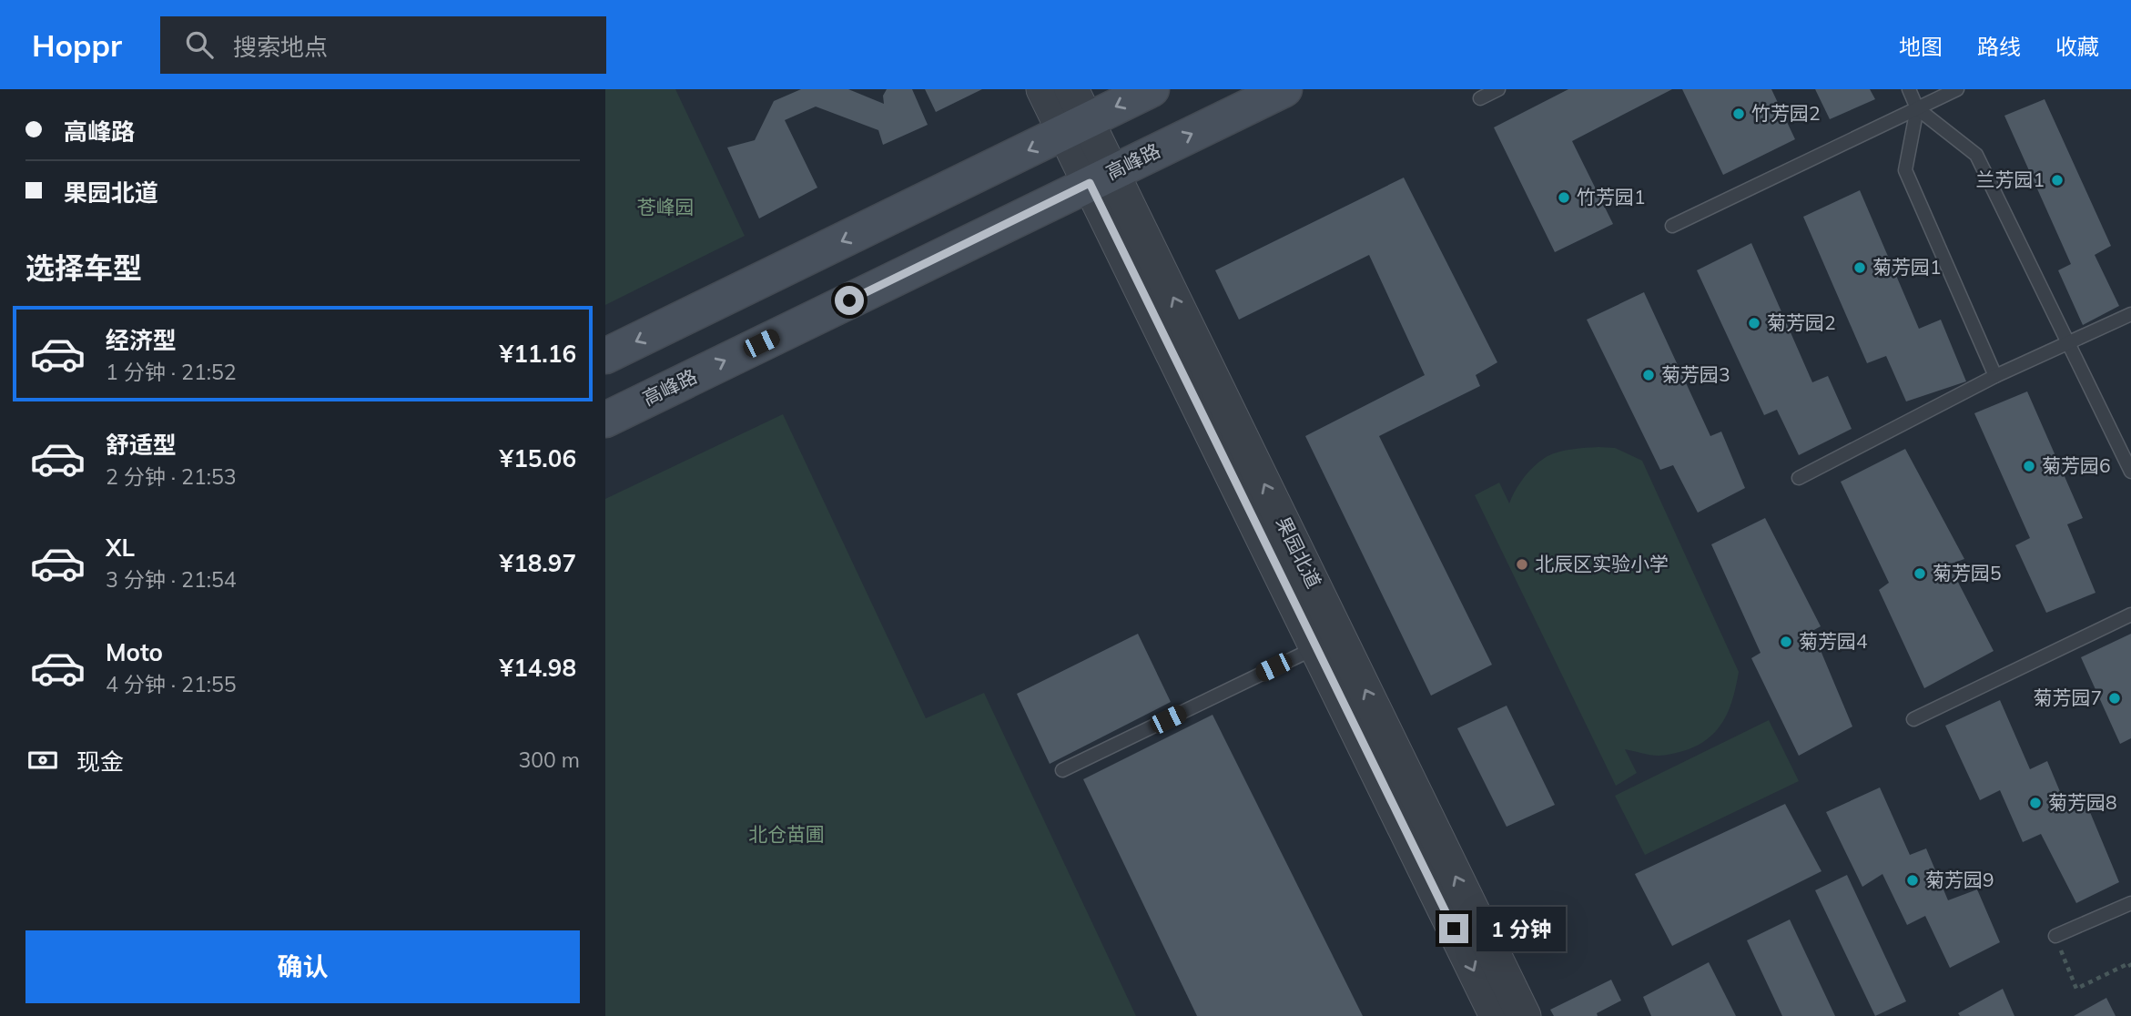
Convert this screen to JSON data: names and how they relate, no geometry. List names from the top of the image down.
{
  "streets": {
    "main road": ["高峰路"],
    "street": ["果园北道"]
  },
  "crossings": [
    ["高峰路", "果园北道"]
  ],
  "parks": ["苍峰园", "北仓苗圃"],
  "places": [
    "竹芳园2",
    "兰芳园1",
    "竹芳园1",
    "菊芳园1",
    "菊芳园2",
    "菊芳园3",
    "菊芳园6",
    "北辰区实验小学",
    "菊芳园5",
    "菊芳园4",
    "菊芳园7",
    "菊芳园8",
    "菊芳园9"
  ],
  "page": {
    "header": "Hoppr",
    "search": "搜索地点",
    "nav": ["地图", "路线", "收藏"],
    "banner": ["高峰路", "果园北道"],
    "heading": "选择车型",
    "list": [
      {
        "name": "经济型",
        "note": "1 分钟 · 21:52",
        "value": "¥11.16"
      },
      {
        "name": "舒适型",
        "note": "2 分钟 · 21:53",
        "value": "¥15.06"
      },
      {
        "name": "XL",
        "note": "3 分钟 · 21:54",
        "value": "¥18.97"
      },
      {
        "name": "Moto",
        "note": "4 分钟 · 21:55",
        "value": "¥14.98"
      }
    ],
    "pay": ["现金", "300 m"],
    "bubble": "1 分钟",
    "buttons": "确认"
  }
}
